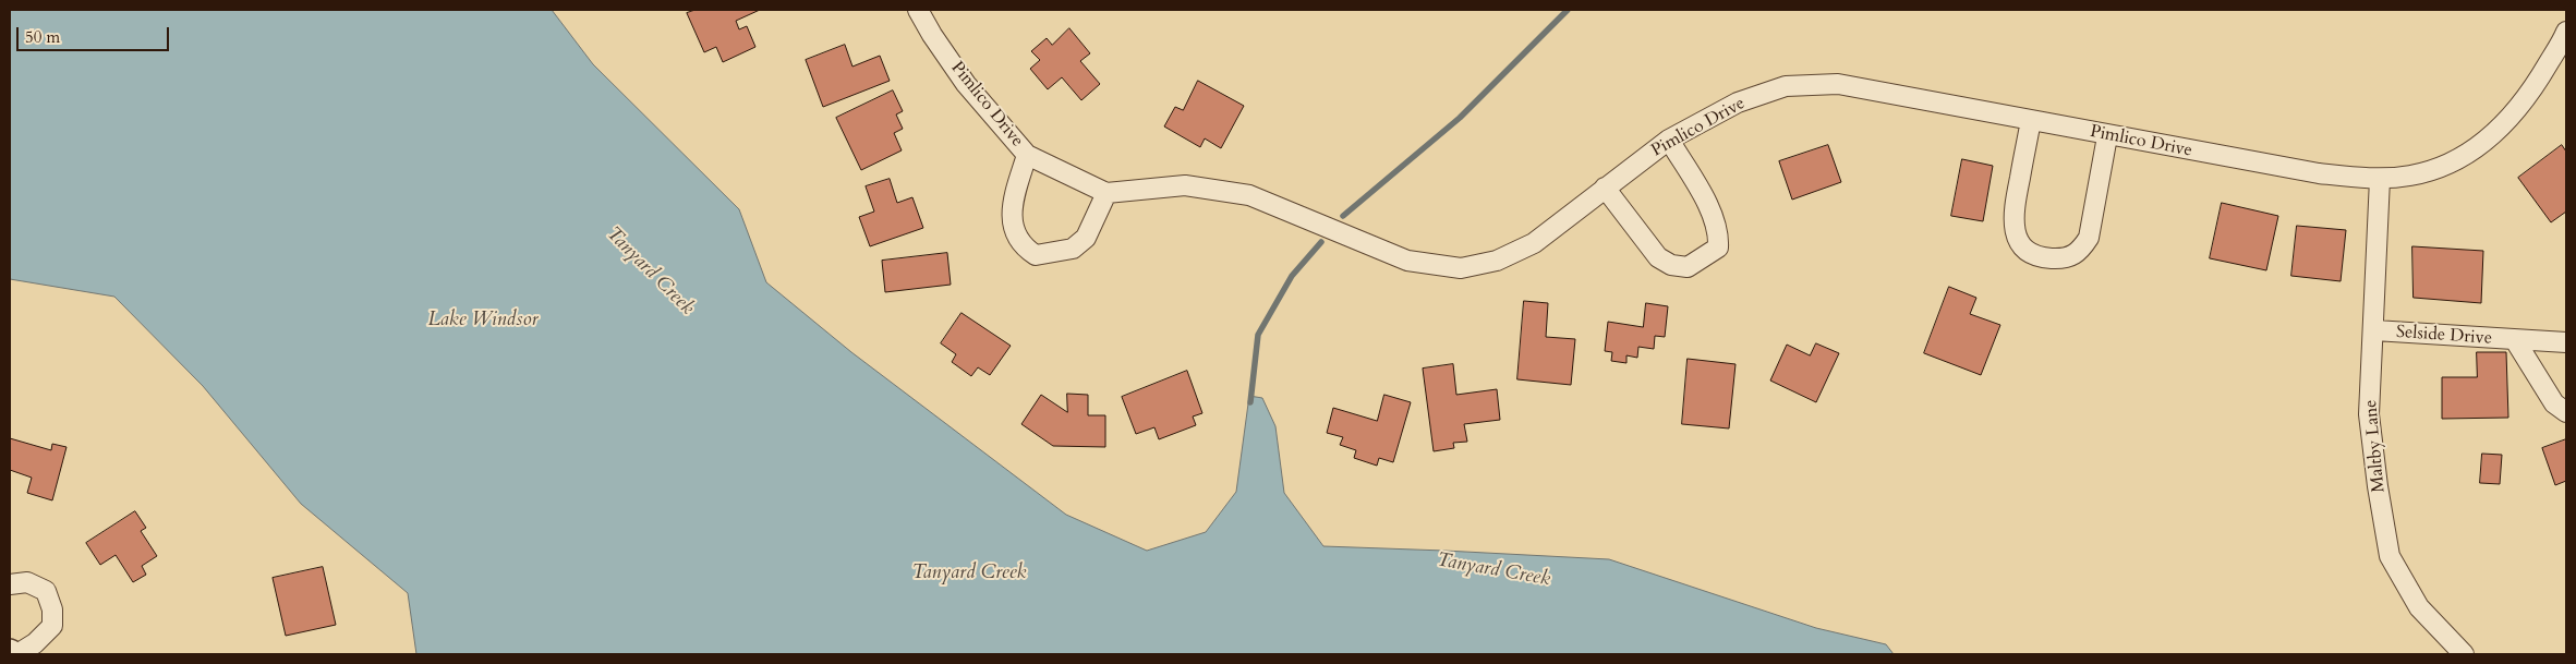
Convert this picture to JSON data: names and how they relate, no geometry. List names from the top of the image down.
{
  "streets": {
    "street": ["Pimlico Drive", "Selside Drive", "Maltby Lane"]
  },
  "crossings": [
    ["Pimlico Drive", "Maltby Lane"],
    ["Selside Drive", "Maltby Lane"]
  ],
  "water": ["Tanyard Creek", "Lake Windsor"],
  "scale_bar": "50 m"
}
